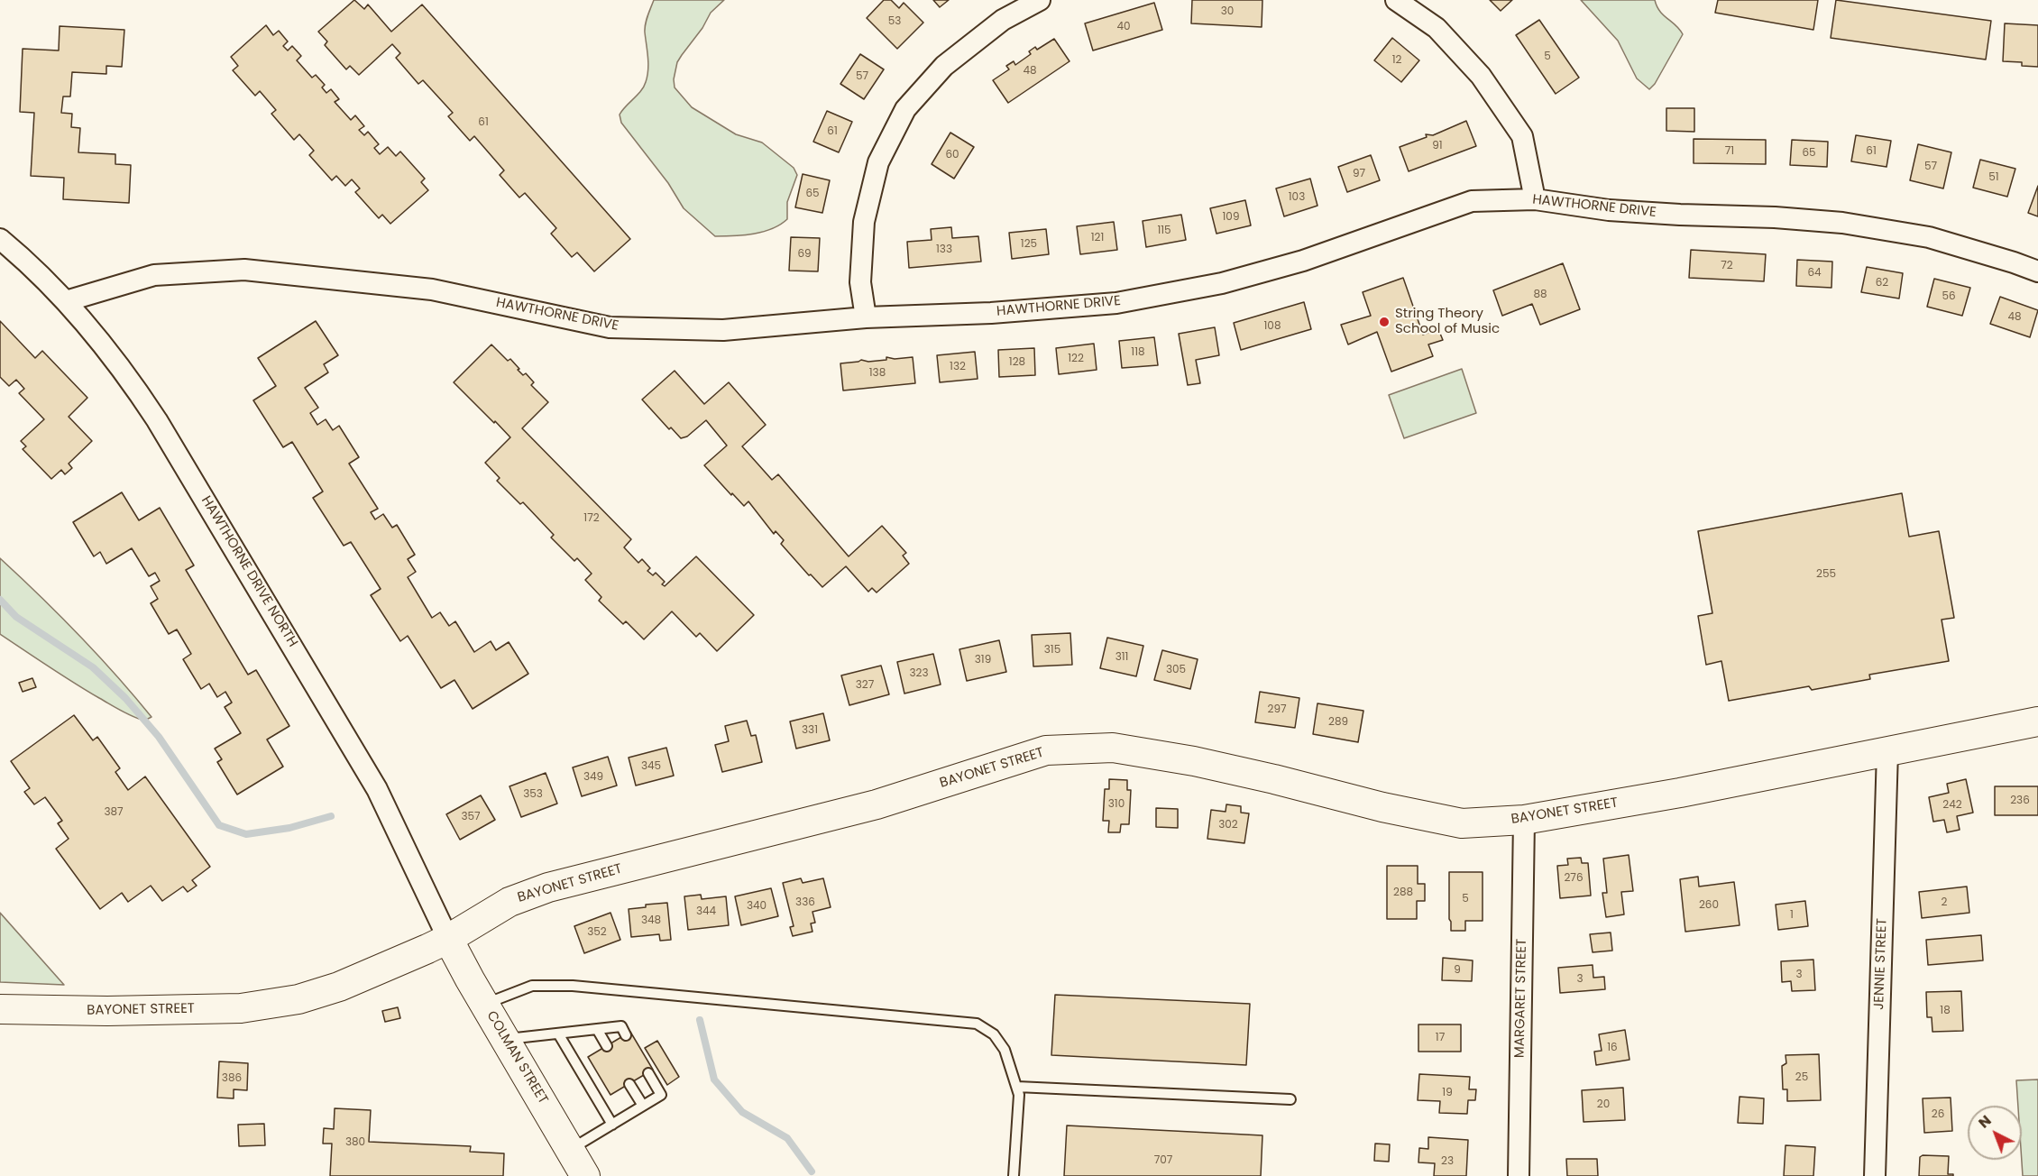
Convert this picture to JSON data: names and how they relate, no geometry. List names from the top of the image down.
{
  "streets": {
    "street": [
      "HAWTHORNE DRIVE",
      "HAWTHORNE DRIVE NORTH",
      "BAYONET STREET",
      "JENNIE STREET",
      "MARGARET STREET",
      "COLMAN STREET"
    ]
  },
  "crossings": [
    ["HAWTHORNE DRIVE", "HAWTHORNE DRIVE NORTH"],
    ["HAWTHORNE DRIVE NORTH", "BAYONET STREET"],
    ["HAWTHORNE DRIVE NORTH", "COLMAN STREET"],
    ["BAYONET STREET", "JENNIE STREET"],
    ["BAYONET STREET", "MARGARET STREET"],
    ["BAYONET STREET", "COLMAN STREET"]
  ],
  "places": ["String Theory School of Music"],
  "house_numbers": [
    "30",
    "53",
    "40",
    "5",
    "12",
    "48",
    "57",
    "61",
    "61",
    "91",
    "71",
    "61",
    "65",
    "60",
    "57",
    "97",
    "51",
    "65",
    "103",
    "109",
    "115",
    "121",
    "125",
    "133",
    "69",
    "72",
    "64",
    "62",
    "88",
    "56",
    "48",
    "108",
    "118",
    "122",
    "128",
    "132",
    "138",
    "172",
    "255",
    "315",
    "311",
    "319",
    "305",
    "323",
    "327",
    "297",
    "289",
    "331",
    "345",
    "349",
    "353",
    "236",
    "310",
    "242",
    "387",
    "357",
    "302",
    "276",
    "288",
    "5",
    "336",
    "2",
    "260",
    "340",
    "344",
    "1",
    "348",
    "352",
    "9",
    "3",
    "3",
    "18",
    "17",
    "16",
    "25",
    "386",
    "19",
    "20",
    "26",
    "380",
    "707",
    "23"
  ],
  "north": "top left"
}
